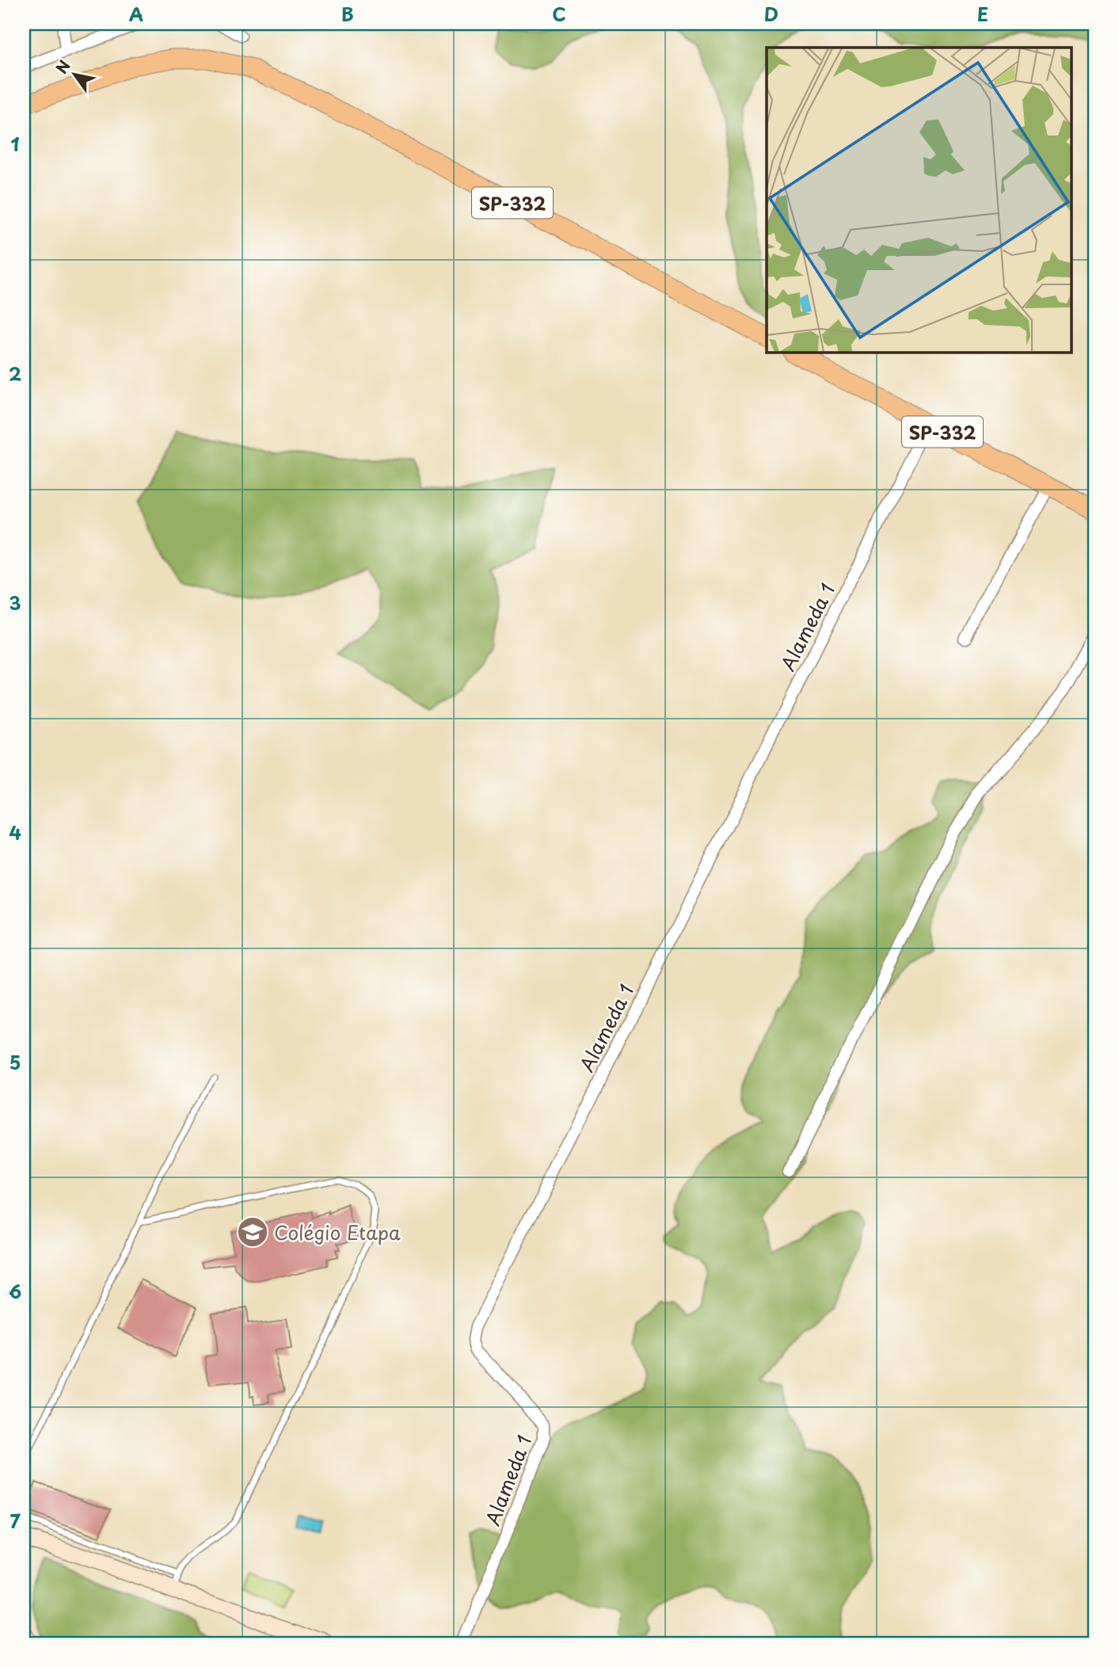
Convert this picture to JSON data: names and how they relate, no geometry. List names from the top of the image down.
{
  "streets": {
    "main road": ["SP-332"],
    "street": ["Alameda 1"]
  },
  "crossings": [
    ["SP-332", "Alameda 1"]
  ],
  "places": {
    "school or university": ["Colégio Etapa"]
  },
  "north": "top left",
  "grid": {
    "columns": [
      "A",
      "B",
      "C",
      "D",
      "E"
    ],
    "rows": [
      "1",
      "2",
      "3",
      "4",
      "5",
      "6",
      "7"
    ]
  }
}
